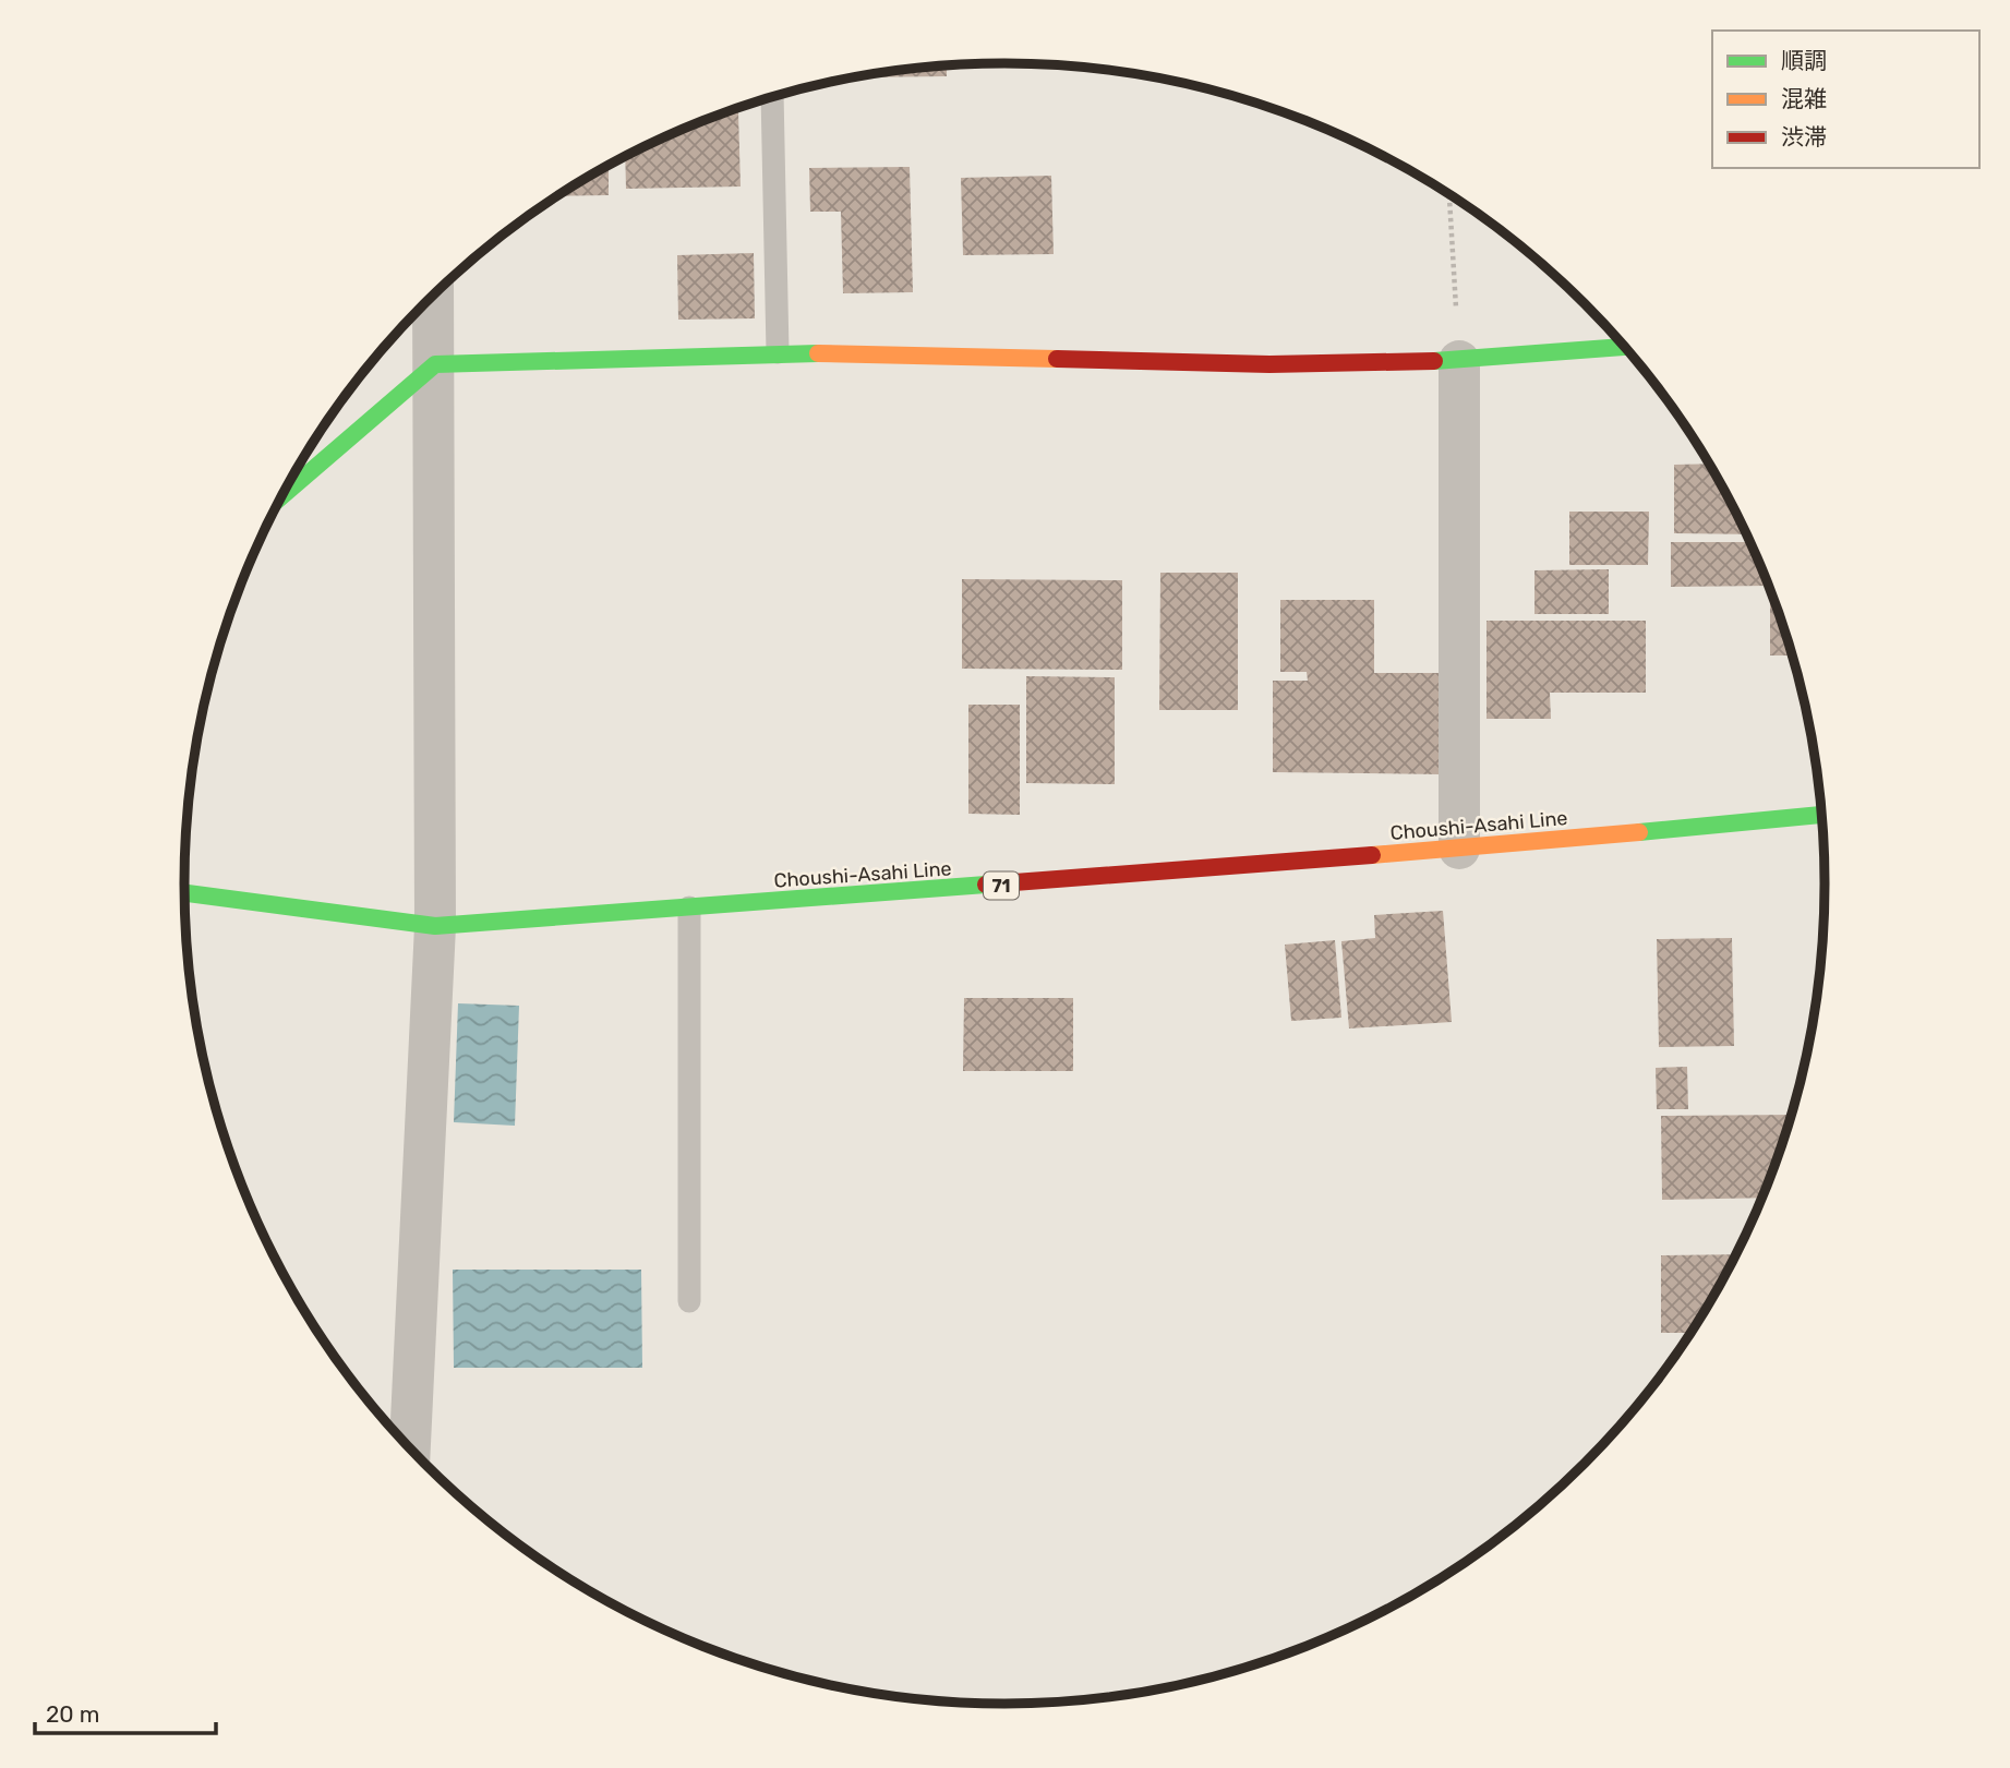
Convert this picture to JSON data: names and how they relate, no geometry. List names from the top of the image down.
{
  "streets": {
    "main road": ["Choushi-Asahi Line", "71"]
  },
  "legend": ["順調", "混雑", "渋滞"],
  "scale_bar": "20 m"
}
